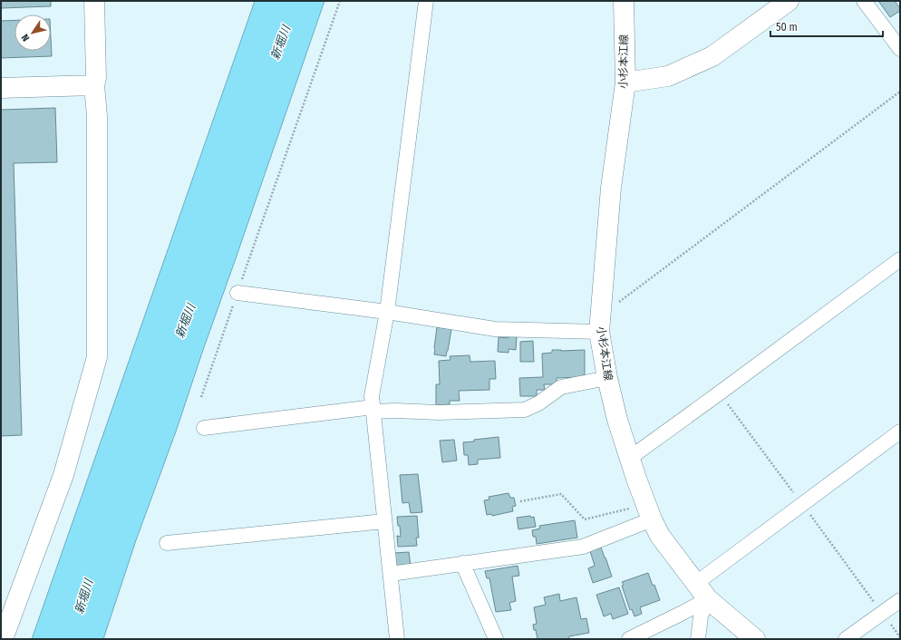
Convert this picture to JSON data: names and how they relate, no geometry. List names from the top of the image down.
{
  "streets": {
    "street": ["小杉本江線"]
  },
  "water": ["新堀川"],
  "scale_bar": "50 m",
  "north": "bottom left"
}
